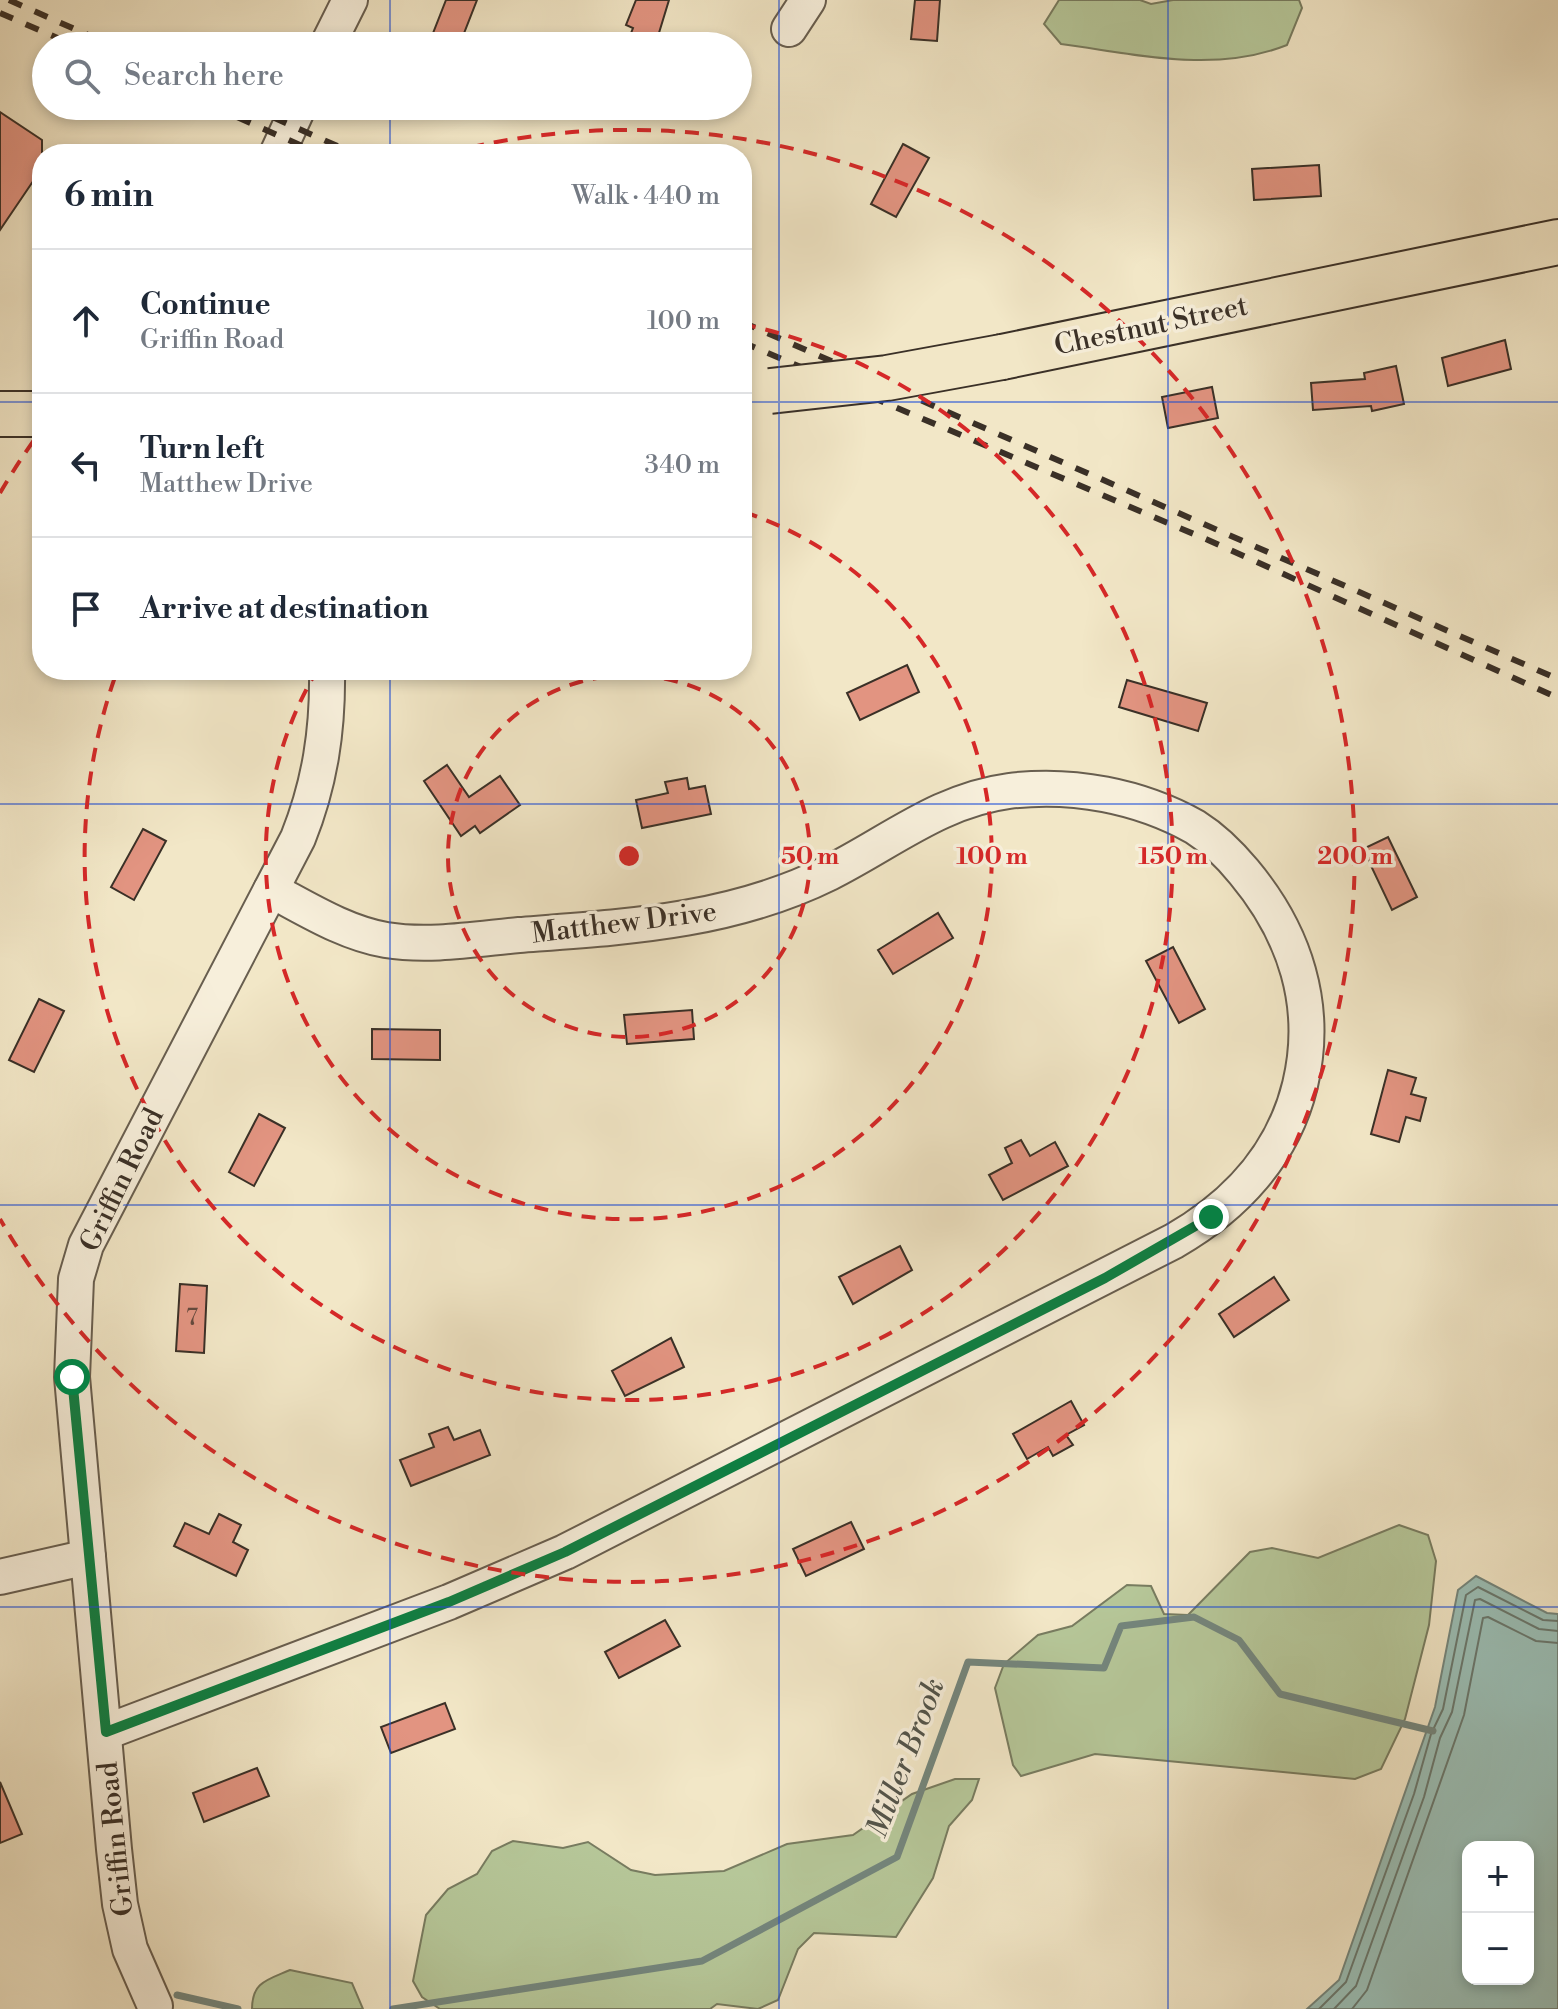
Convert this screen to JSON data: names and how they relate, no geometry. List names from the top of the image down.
{
  "streets": {
    "main road": ["Chestnut Street"],
    "street": ["Matthew Drive", "Griffin Road"]
  },
  "crossings": [
    ["Matthew Drive", "Griffin Road"]
  ],
  "water": ["Miller Brook"],
  "house_numbers": ["7"],
  "page": {
    "search": "Search here",
    "heading": ["6 min", "Walk · 440 m"],
    "list": [
      ["Continue", "Griffin Road", "100 m"],
      ["Turn left", "Matthew Drive", "340 m"],
      "Arrive at destination"
    ],
    "map_buttons": ["+", "−"]
  },
  "rings": [
    "50 m",
    "100 m",
    "150 m",
    "200 m"
  ]
}
